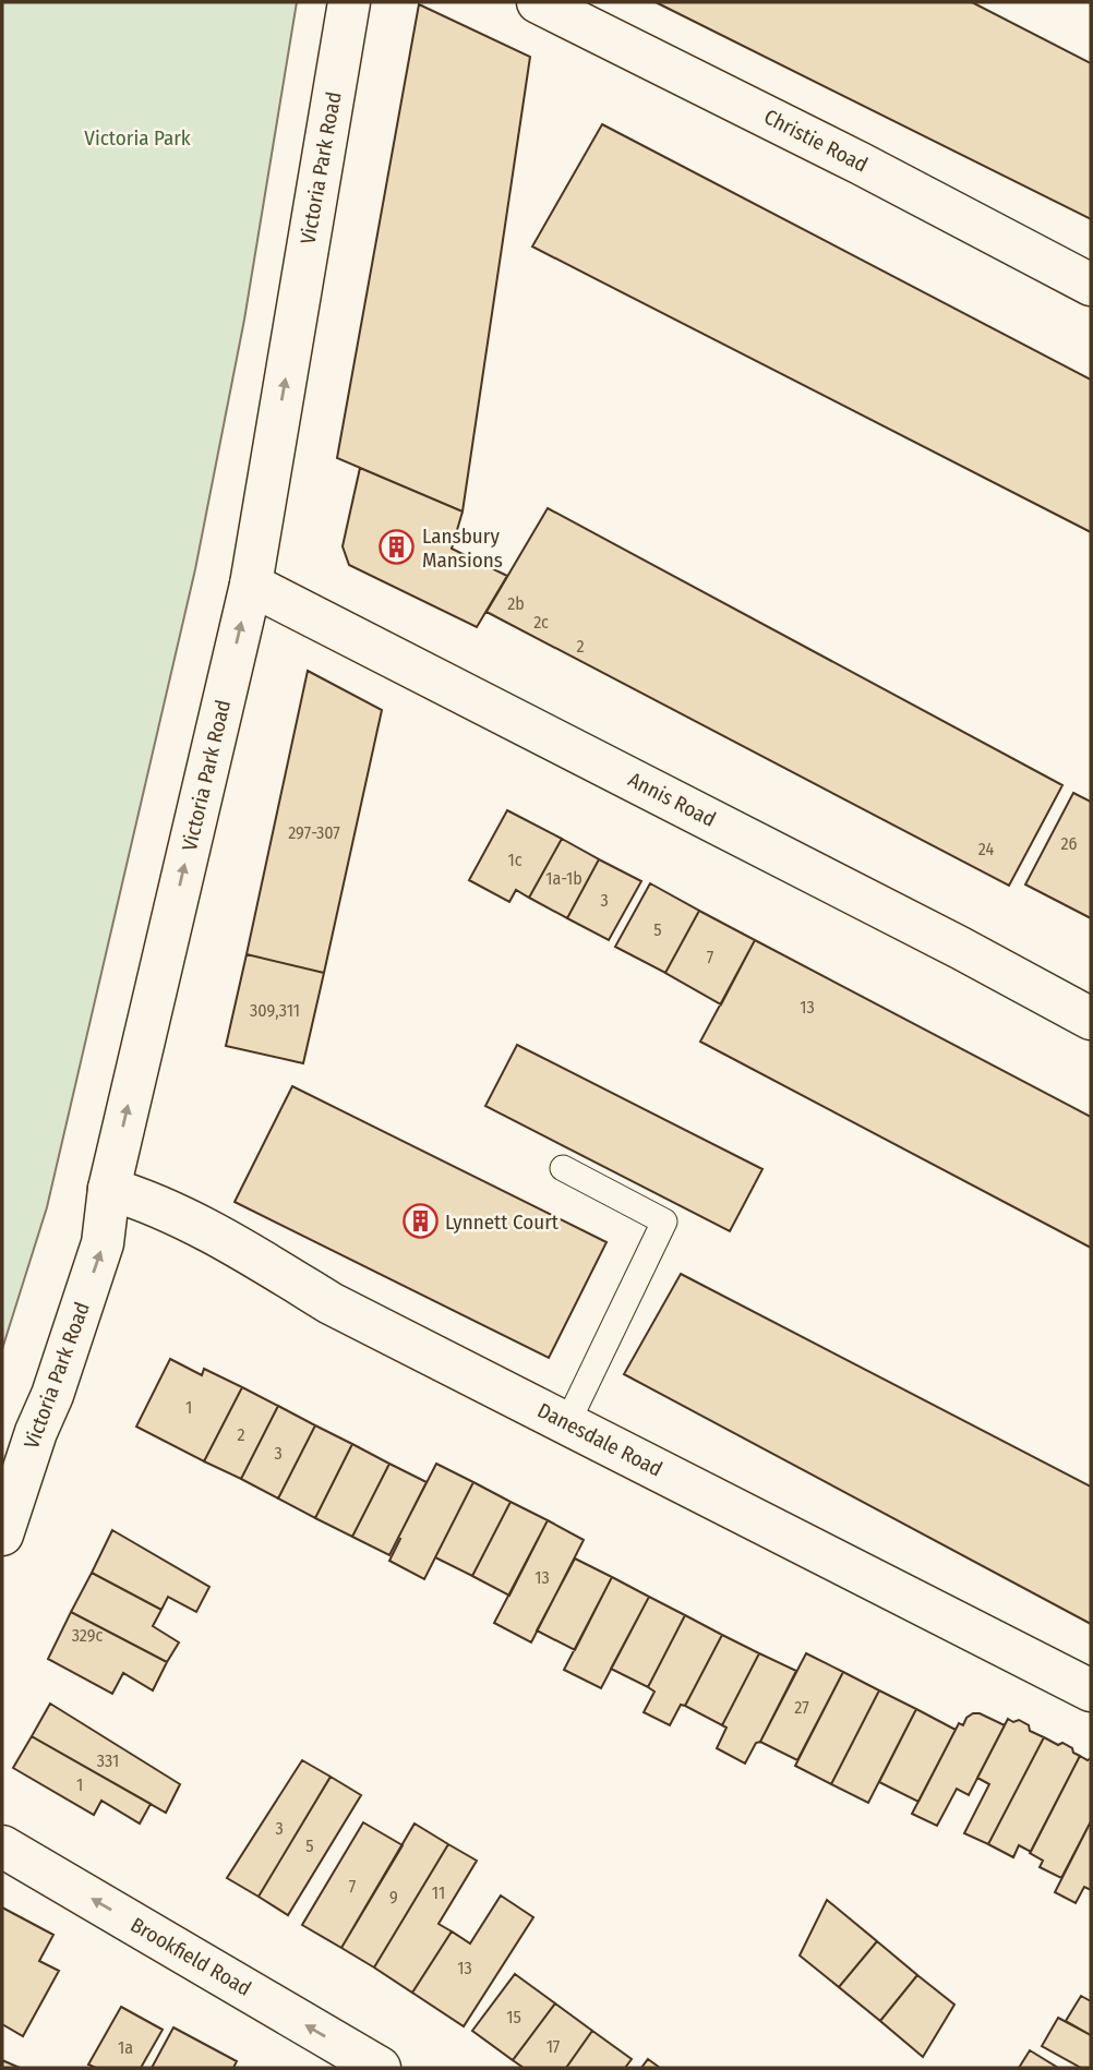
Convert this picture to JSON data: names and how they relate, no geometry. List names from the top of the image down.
{
  "streets": {
    "street": [
      "Christie Road",
      "Victoria Park Road",
      "Annis Road",
      "Danesdale Road",
      "Brookfield Road"
    ]
  },
  "crossings": [
    ["Victoria Park Road", "Annis Road"],
    ["Victoria Park Road", "Danesdale Road"]
  ],
  "one_way": ["Victoria Park Road", "Brookfield Road"],
  "parks": ["Victoria Park"],
  "places": {
    "building": ["Lansbury Mansions", "Lynnett Court"]
  },
  "house_numbers": [
    "2b",
    "2c",
    "2",
    "297-307",
    "26",
    "24",
    "1c",
    "1a-1b",
    "3",
    "5",
    "7",
    "13",
    "309,311",
    "1",
    "2",
    "3",
    "13",
    "329c",
    "27",
    "331",
    "1",
    "3",
    "5",
    "7",
    "11",
    "9",
    "13",
    "15",
    "17",
    "1a"
  ]
}
